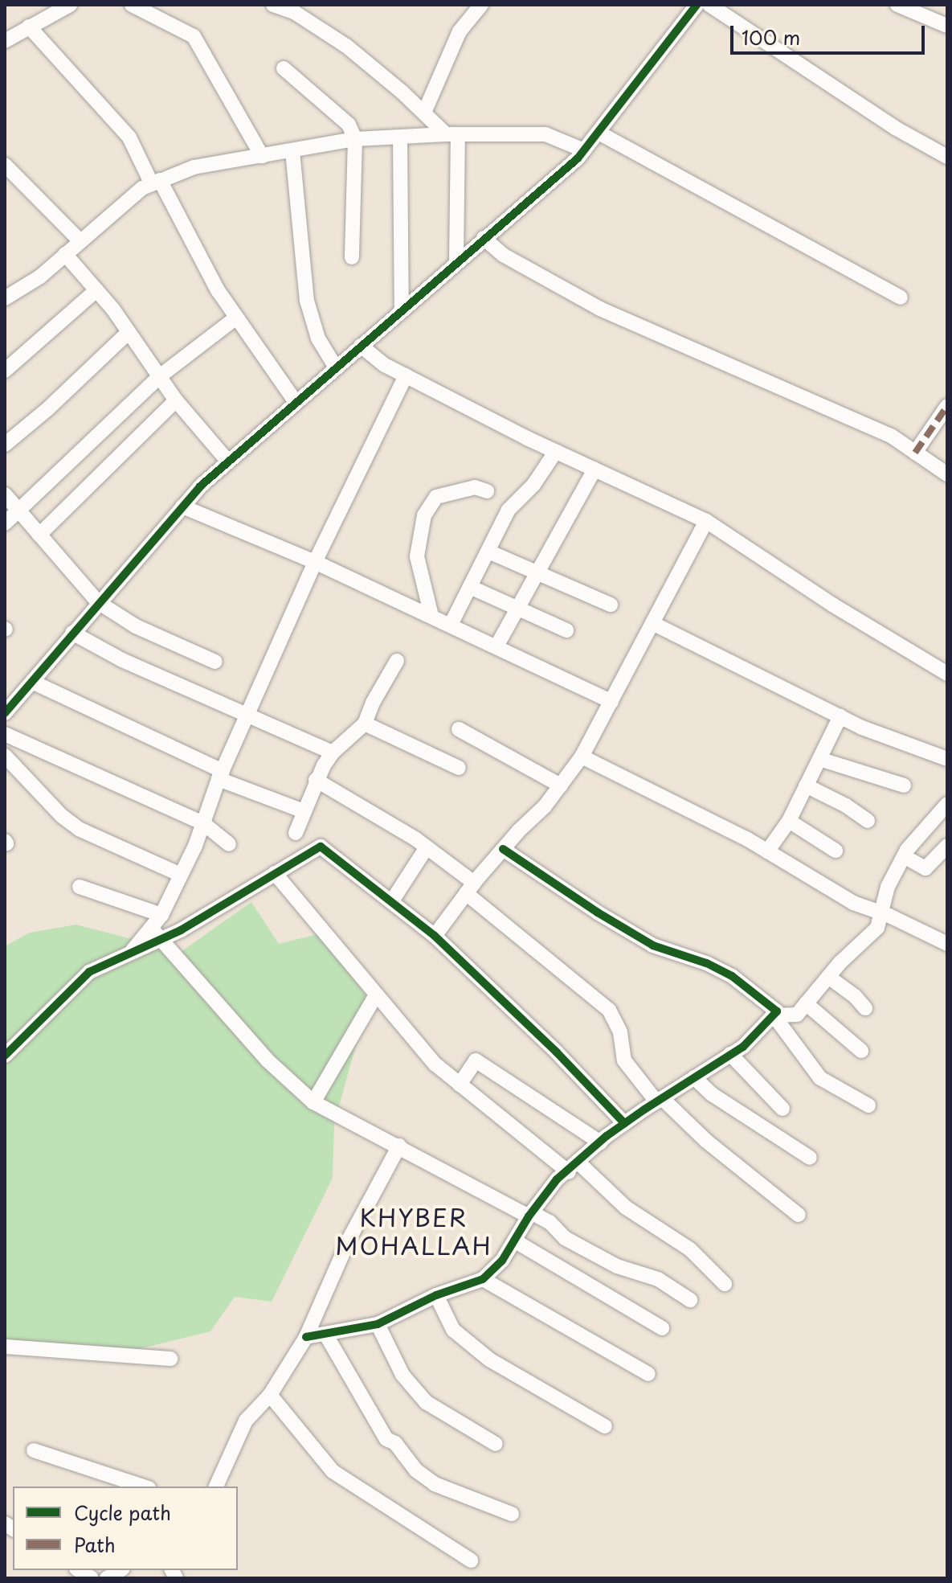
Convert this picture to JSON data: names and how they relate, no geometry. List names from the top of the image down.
{
  "districts": ["KHYBER MOHALLAH"],
  "legend": ["Cycle path", "Path"],
  "scale_bar": "100 m"
}
